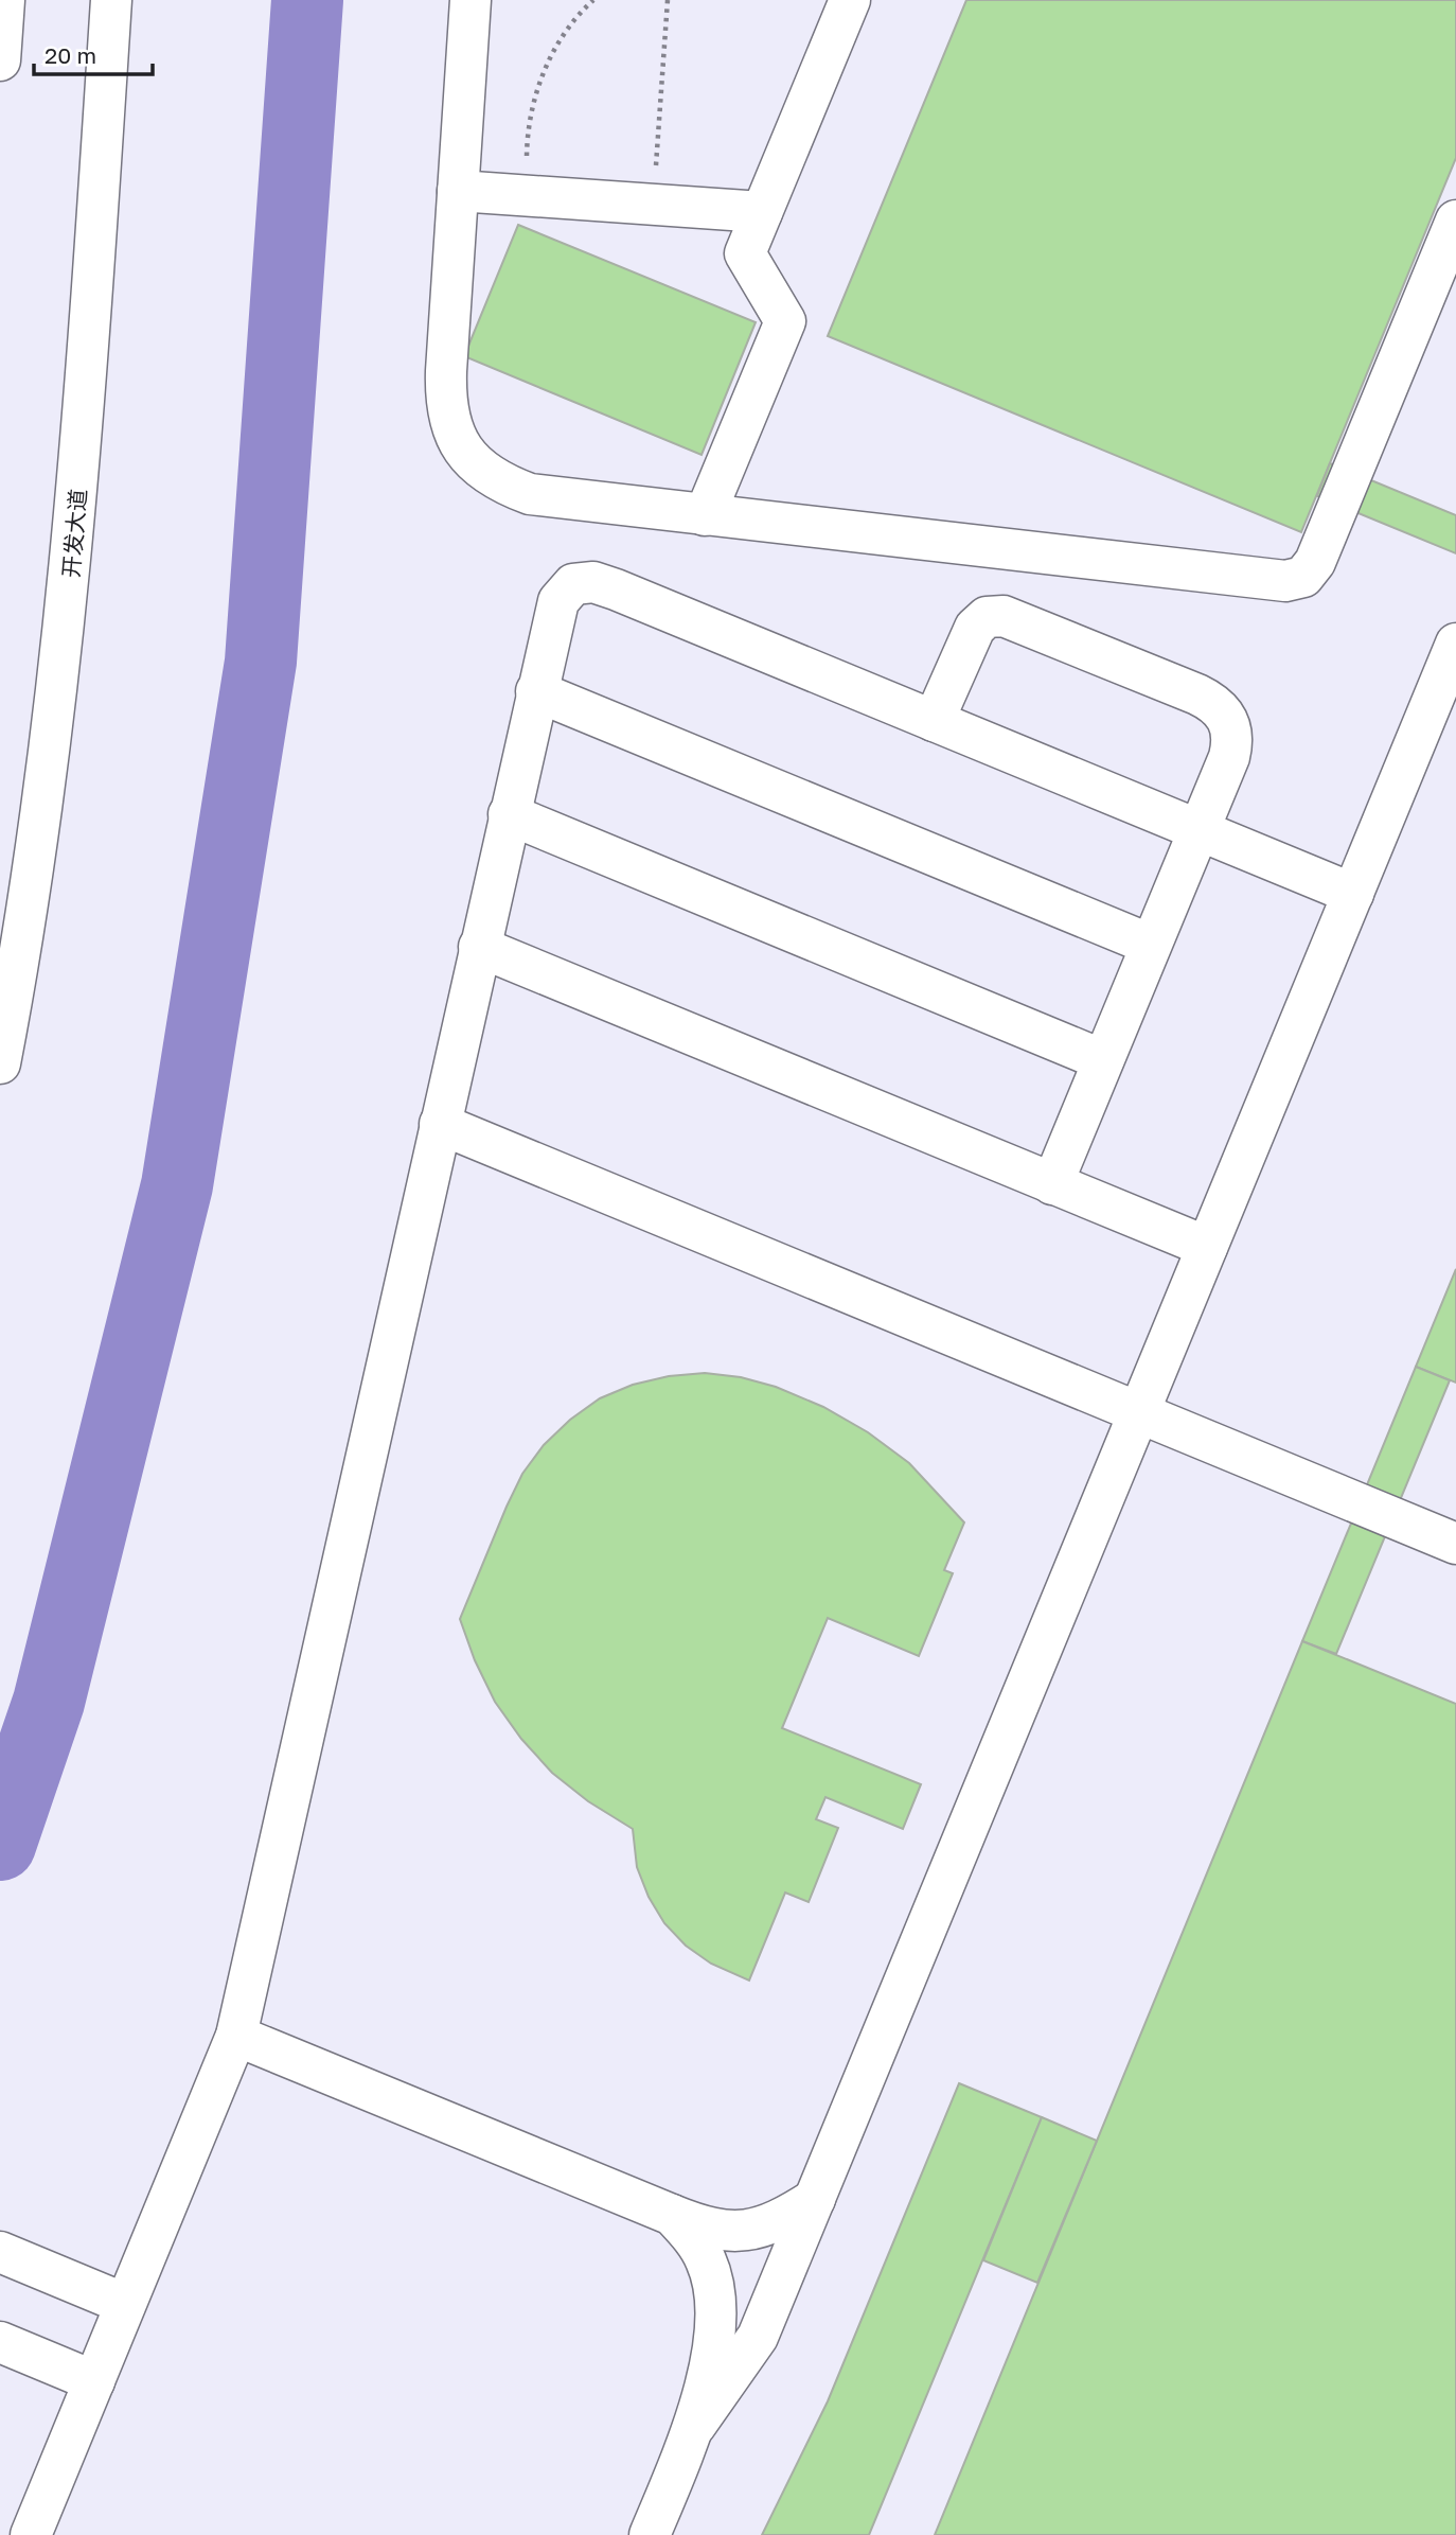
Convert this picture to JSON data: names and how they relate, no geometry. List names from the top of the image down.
{
  "streets": {
    "main road": ["开发大道"]
  },
  "scale_bar": "20 m"
}
